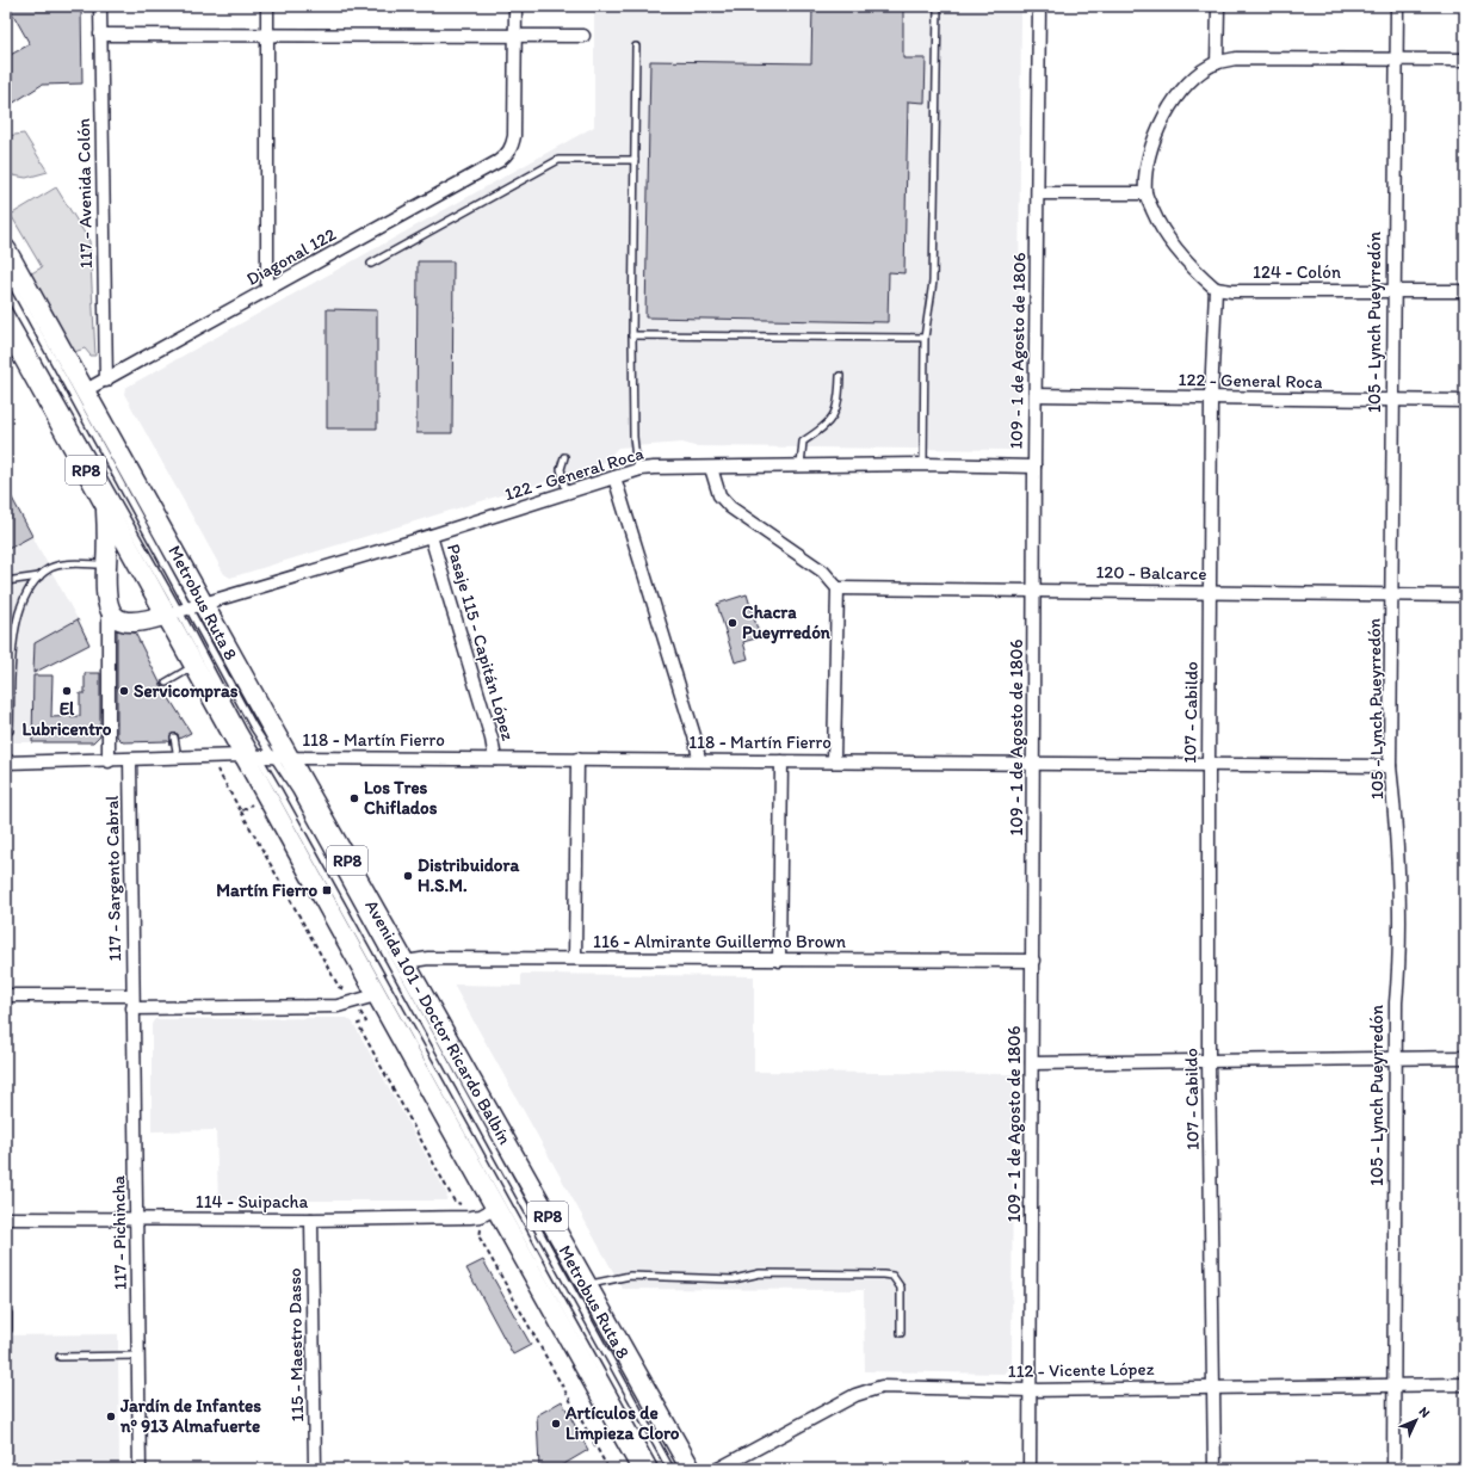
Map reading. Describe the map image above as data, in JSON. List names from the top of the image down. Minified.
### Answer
{"streets":{"main road":["RP8","Avenida 101 - Doctor Ricardo Balbín"],"street":["117 - Avenida Colón","Diagonal 122","124 - Colón","105 - Lynch Pueyrredón","109 - 1 de Agosto de 1806","122 - General Roca","120 - Balcarce","Pasaje 115 - Capitán López","107 - Cabildo","118 - Martín Fierro","117 - Sargento Cabral","116 - Almirante Guillermo Brown","114 - Suipacha","117 - Pichincha","115 - Maestro Dasso","112 - Vicente López"],"lane":["Metrobus Ruta 8"]},"crossings":[["117 - Avenida Colón","Diagonal 122"],["Diagonal 122","Avenida 101 - Doctor Ricardo Balbín"],["124 - Colón","105 - Lynch Pueyrredón"],["124 - Colón","107 - Cabildo"],["105 - Lynch Pueyrredón","122 - General Roca"],["105 - Lynch Pueyrredón","120 - Balcarce"],["105 - Lynch Pueyrredón","118 - Martín Fierro"],["105 - Lynch Pueyrredón","112 - Vicente López"],["109 - 1 de Agosto de 1806","122 - General Roca"],["109 - 1 de Agosto de 1806","120 - Balcarce"],["109 - 1 de Agosto de 1806","118 - Martín Fierro"],["109 - 1 de Agosto de 1806","116 - Almirante Guillermo Brown"],["109 - 1 de Agosto de 1806","112 - Vicente López"],["122 - General Roca","Metrobus Ruta 8"],["122 - General Roca","Pasaje 115 - Capitán López"],["122 - General Roca","107 - Cabildo"],["122 - General Roca","Avenida 101 - Doctor Ricardo Balbín"],["120 - Balcarce","107 - Cabildo"],["Metrobus Ruta 8","118 - Martín Fierro"],["Metrobus Ruta 8","Avenida 101 - Doctor Ricardo Balbín"],["Pasaje 115 - Capitán López","118 - Martín Fierro"],["107 - Cabildo","118 - Martín Fierro"],["107 - Cabildo","112 - Vicente López"],["118 - Martín Fierro","117 - Sargento Cabral"],["118 - Martín Fierro","Avenida 101 - Doctor Ricardo Balbín"],["117 - Sargento Cabral","117 - Pichincha"],["116 - Almirante Guillermo Brown","Avenida 101 - Doctor Ricardo Balbín"],["Avenida 101 - Doctor Ricardo Balbín","114 - Suipacha"],["114 - Suipacha","117 - Pichincha"],["114 - Suipacha","115 - Maestro Dasso"]],"places":{"other":["Chacra Pueyrredón","El Lubricentro","Servicompras","Los Tres Chiflados","Distribuidora H.S.M.","Jardín de Infantes nº 913 Almafuerte","Artículos de Limpieza Cloro"],"transit":["Martín Fierro"]},"north":"top right"}
